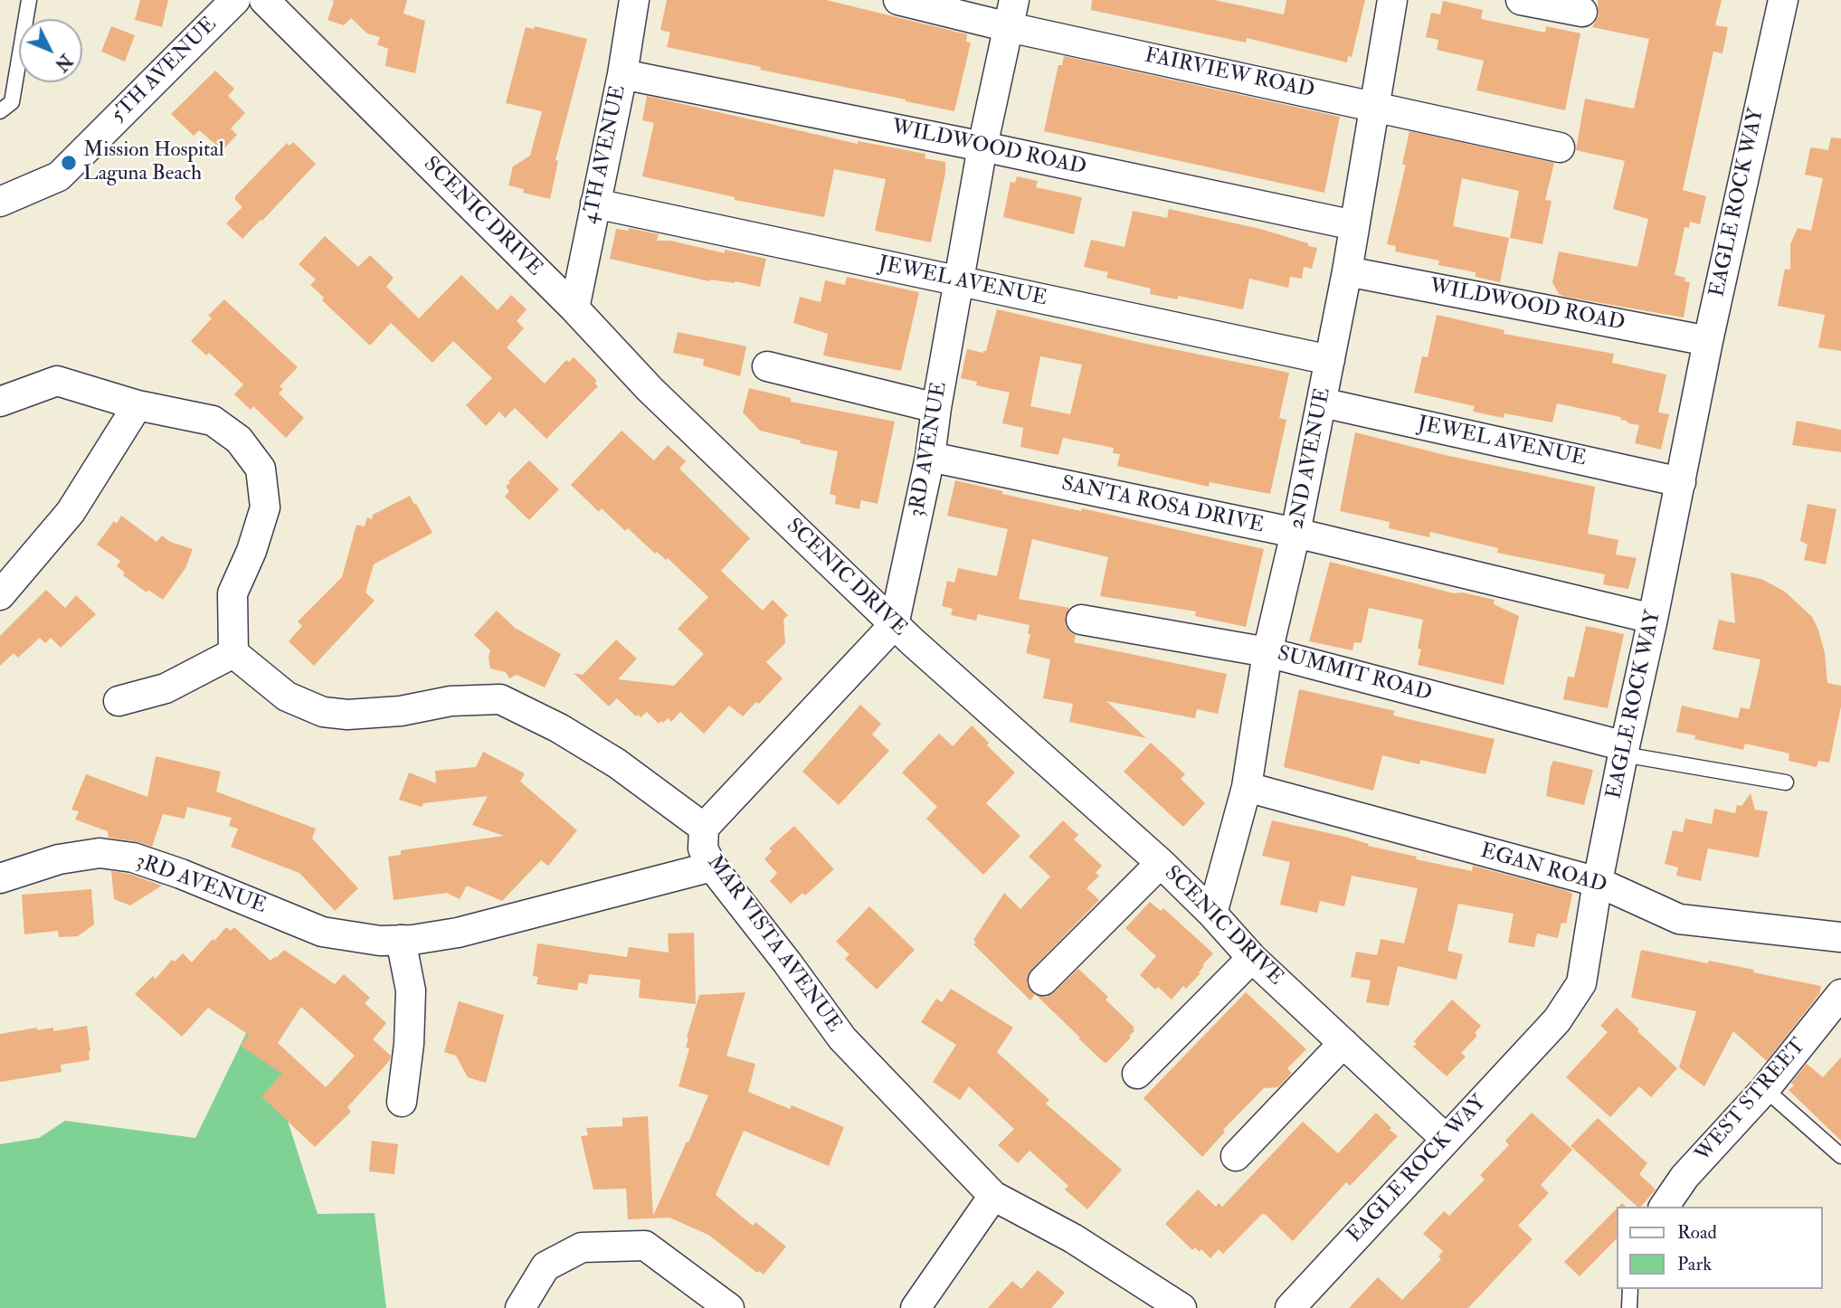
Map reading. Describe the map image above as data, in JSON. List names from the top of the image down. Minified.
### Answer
{"streets":{"street":["5TH AVENUE","FAIRVIEW ROAD","WILDWOOD ROAD","4TH AVENUE","EAGLE ROCK WAY","SCENIC DRIVE","JEWEL AVENUE","3RD AVENUE","2ND AVENUE","SANTA ROSA DRIVE","SUMMIT ROAD","EGAN ROAD","MAR VISTA AVENUE","WEST STREET"]},"crossings":[["FAIRVIEW ROAD","3RD AVENUE"],["FAIRVIEW ROAD","2ND AVENUE"],["WILDWOOD ROAD","4TH AVENUE"],["WILDWOOD ROAD","EAGLE ROCK WAY"],["WILDWOOD ROAD","3RD AVENUE"],["WILDWOOD ROAD","2ND AVENUE"],["4TH AVENUE","SCENIC DRIVE"],["4TH AVENUE","JEWEL AVENUE"],["EAGLE ROCK WAY","SCENIC DRIVE"],["EAGLE ROCK WAY","JEWEL AVENUE"],["EAGLE ROCK WAY","SANTA ROSA DRIVE"],["EAGLE ROCK WAY","SUMMIT ROAD"],["EAGLE ROCK WAY","EGAN ROAD"],["SCENIC DRIVE","3RD AVENUE"],["SCENIC DRIVE","2ND AVENUE"],["JEWEL AVENUE","3RD AVENUE"],["JEWEL AVENUE","2ND AVENUE"],["3RD AVENUE","SANTA ROSA DRIVE"],["3RD AVENUE","MAR VISTA AVENUE"],["2ND AVENUE","SANTA ROSA DRIVE"],["2ND AVENUE","SUMMIT ROAD"],["2ND AVENUE","EGAN ROAD"]],"places":["Mission Hospital Laguna Beach"],"legend":["Road","Park"],"north":"bottom right"}
